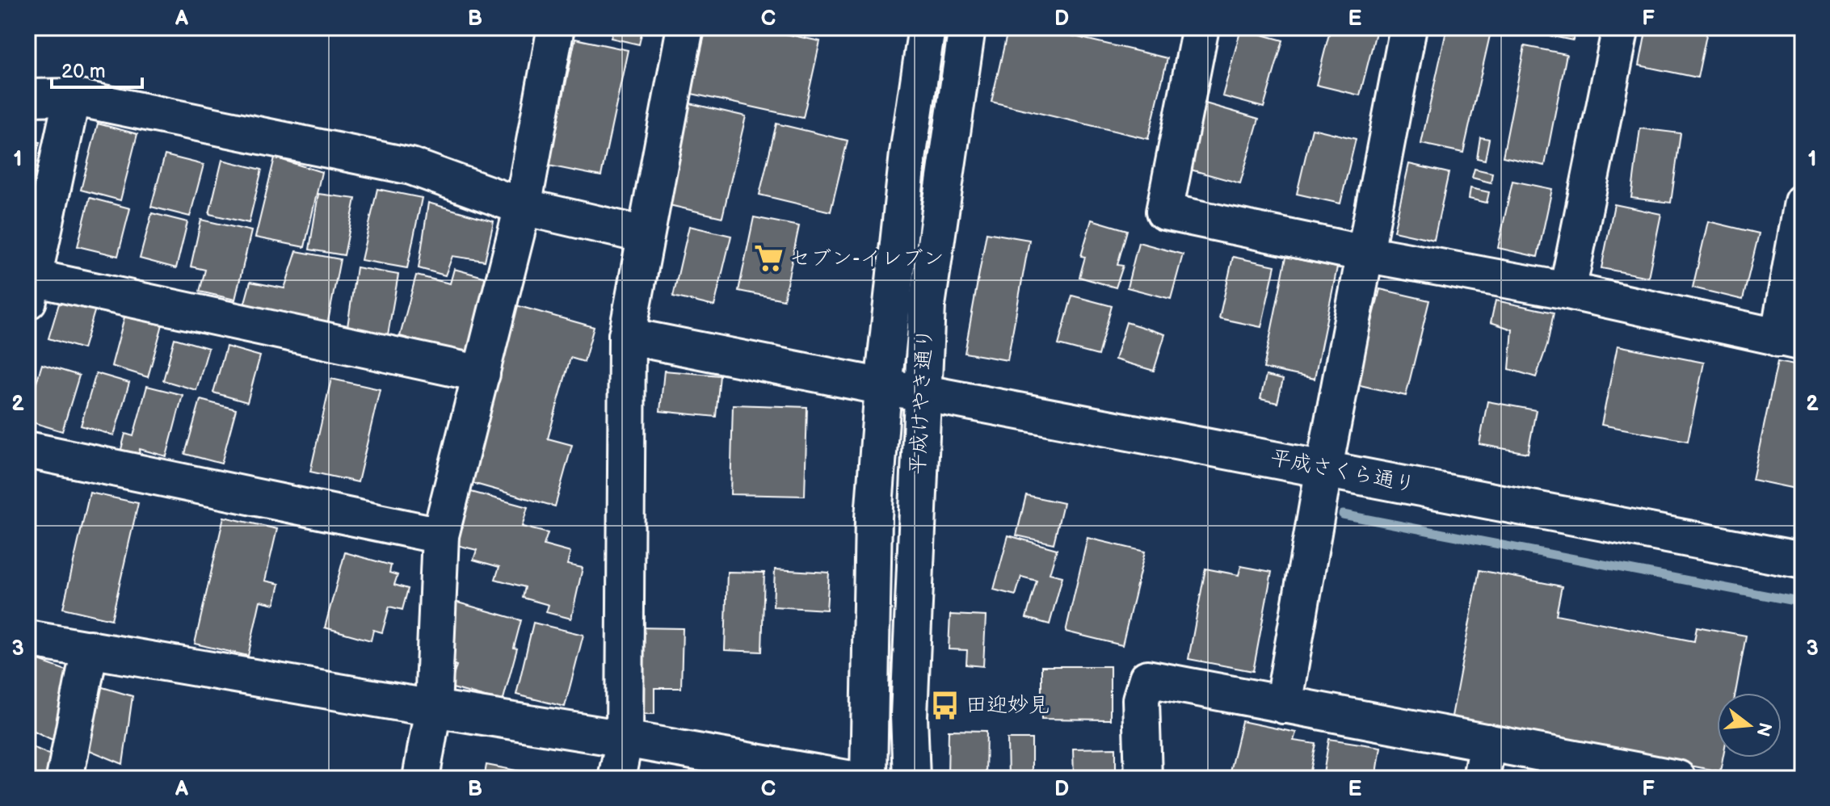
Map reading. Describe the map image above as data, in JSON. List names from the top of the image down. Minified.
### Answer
{"streets":{"street":["平成けやき通り","平成さくら通り"]},"crossings":[["平成けやき通り","平成さくら通り"]],"places":{"supermarket":["セブン-イレブン"],"bus stop":["田迎妙見"]},"scale_bar":"20 m","north":"right","grid":{"columns":["A","B","C","D","E","F"],"rows":["1","2","3"]}}
